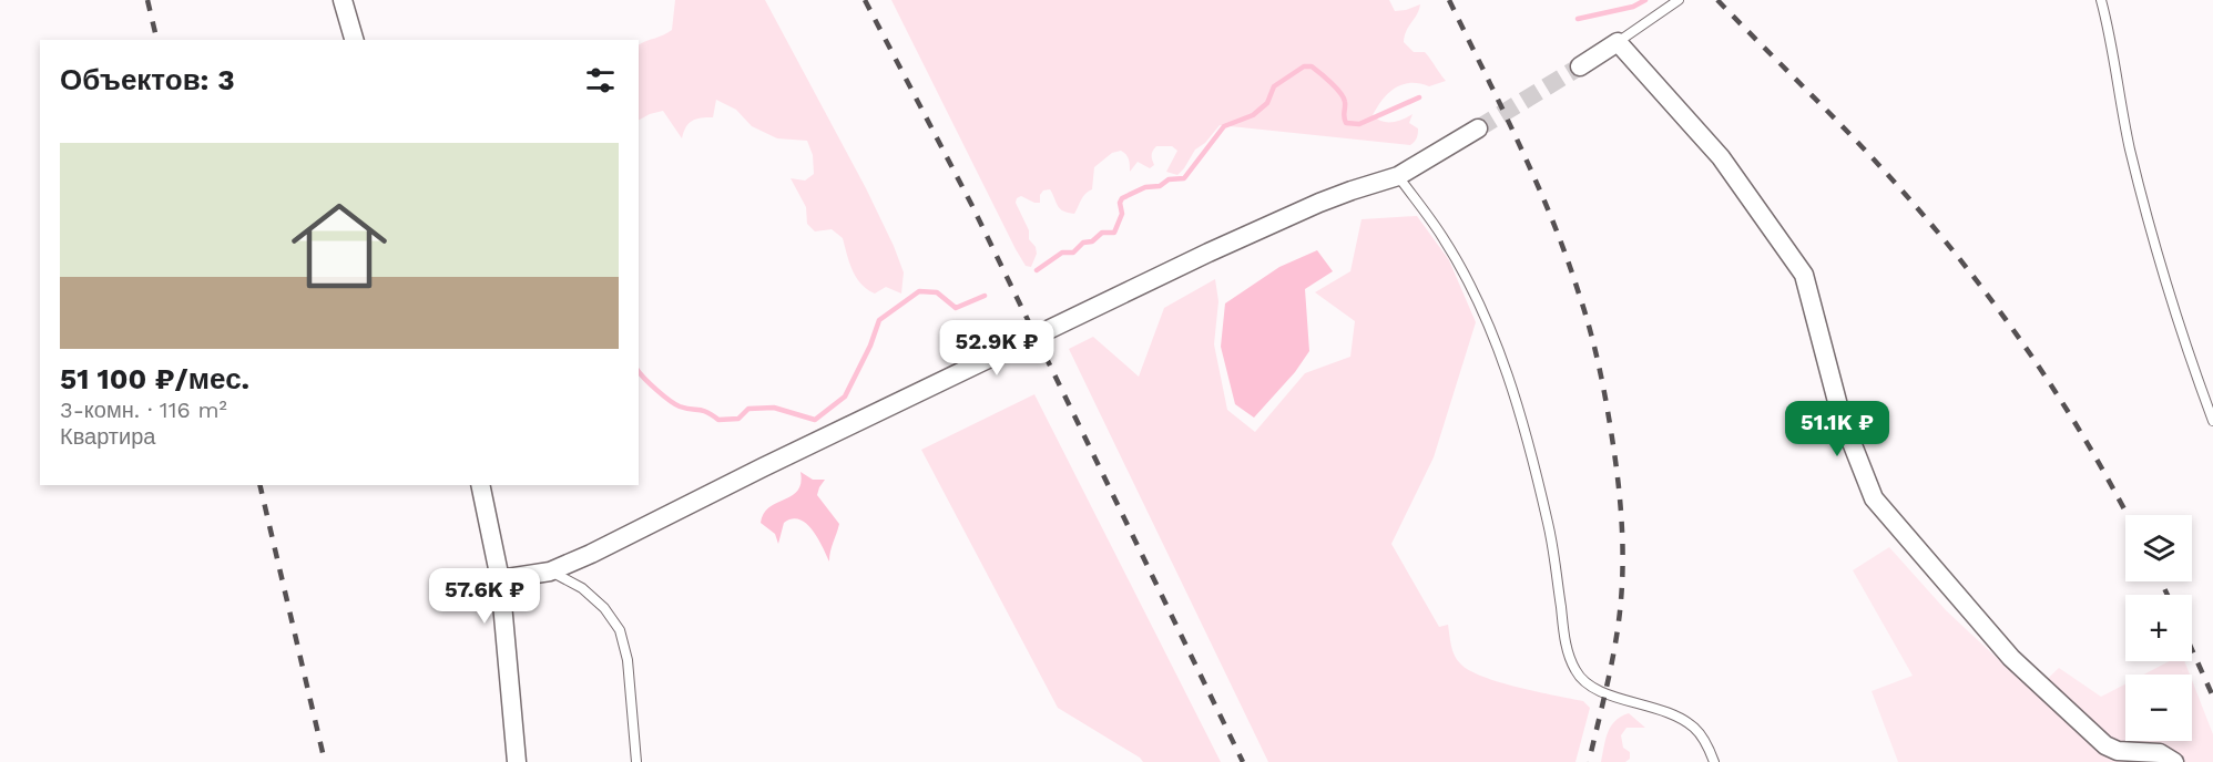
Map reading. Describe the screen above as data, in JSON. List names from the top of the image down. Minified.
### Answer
{"page":{"heading":"Объектов: 3","list":[{"name":"51 100 ₽/мес.","note":"3-комн. · 116 m² · Квартира"}],"price":["52.9K ₽","51.1K ₽","57.6K ₽"],"map_buttons":["+","−"]}}
